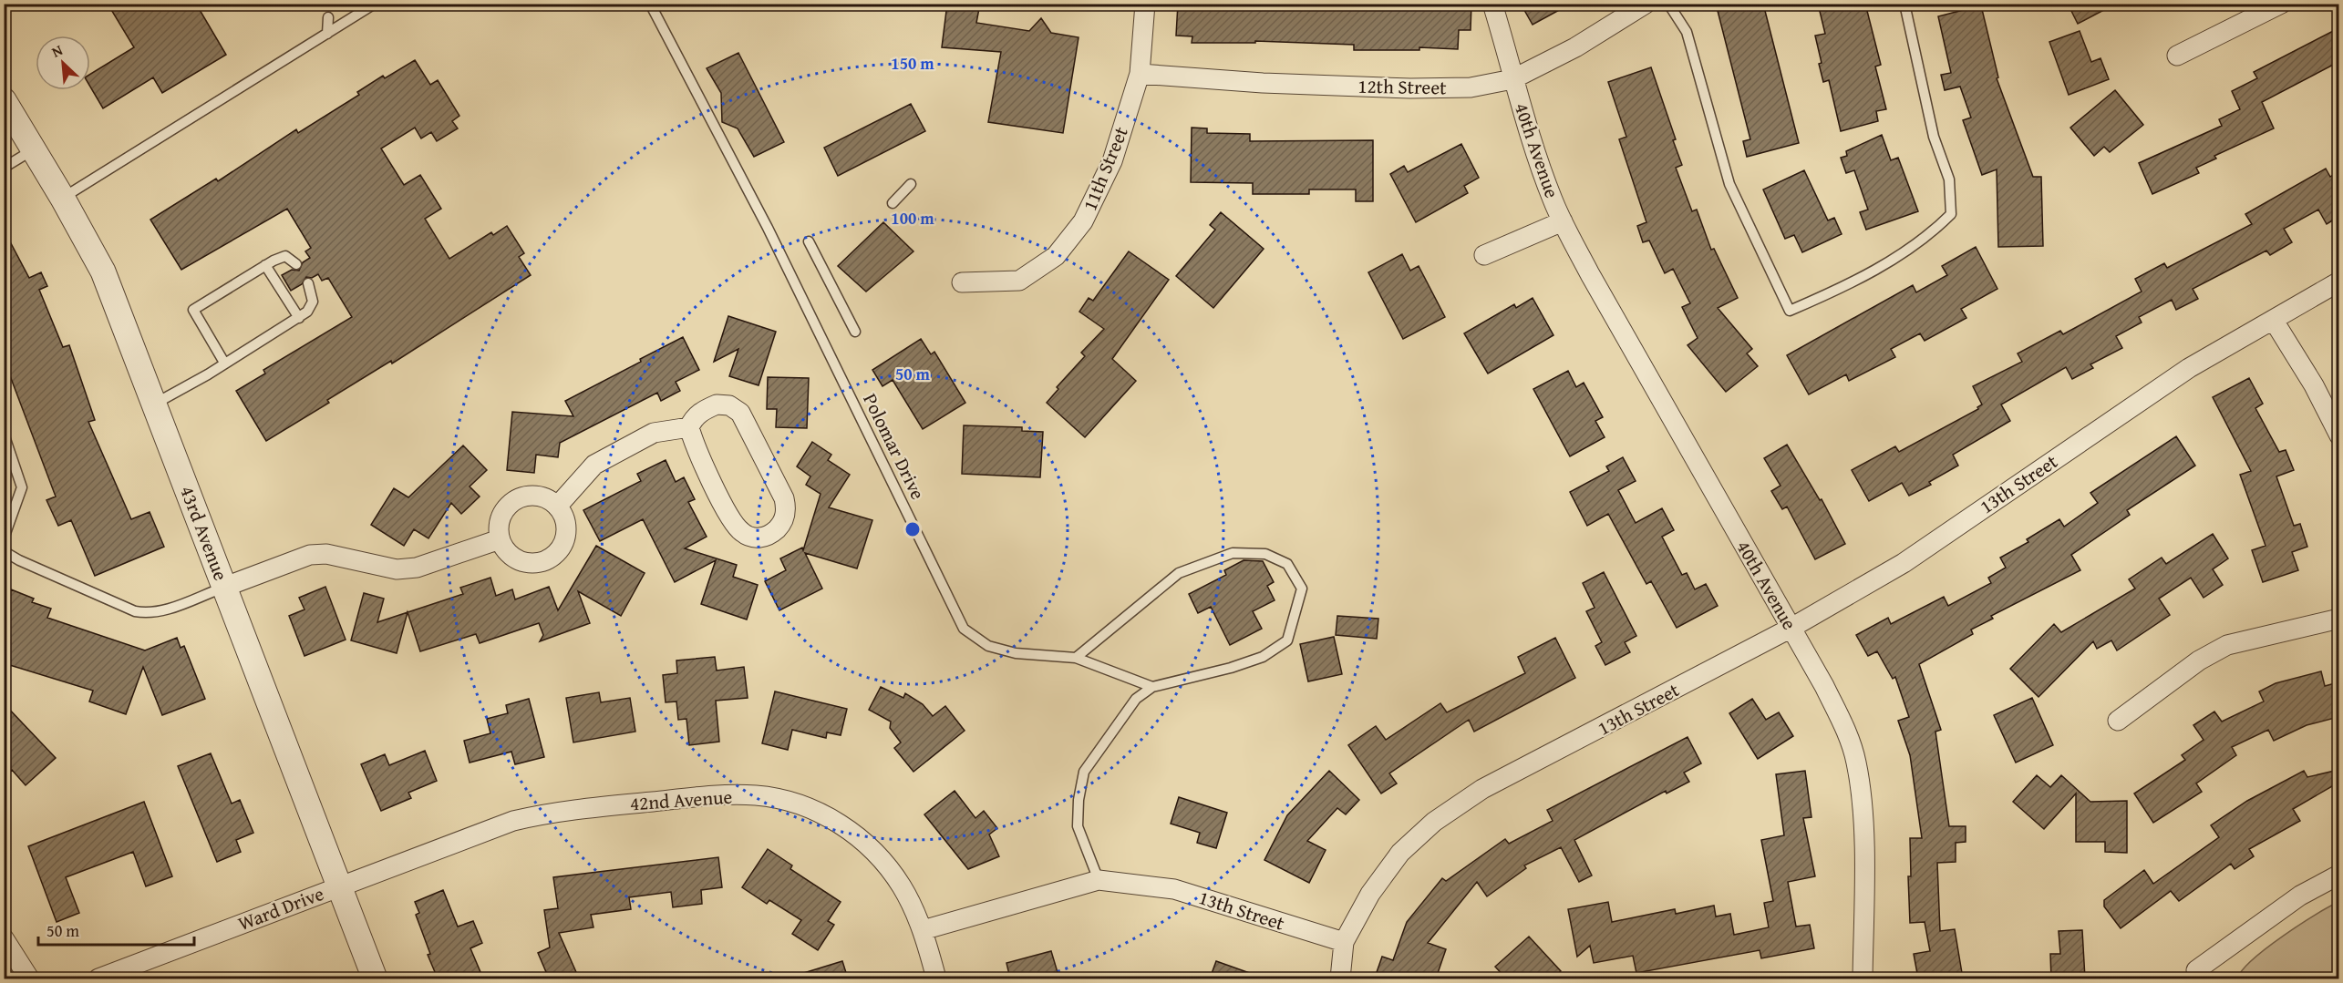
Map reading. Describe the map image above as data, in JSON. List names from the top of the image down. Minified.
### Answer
{"streets":{"street":["12th Street","40th Avenue","11th Street","13th Street","43rd Avenue","42nd Avenue","Ward Drive"],"lane":["Polomar Drive"]},"crossings":[["12th Street","40th Avenue"],["12th Street","11th Street"],["40th Avenue","13th Street"],["13th Street","42nd Avenue"],["43rd Avenue","42nd Avenue"],["43rd Avenue","Ward Drive"],["42nd Avenue","Ward Drive"]],"scale_bar":"50 m","north":"top left","rings":["150 m","100 m","50 m"]}
